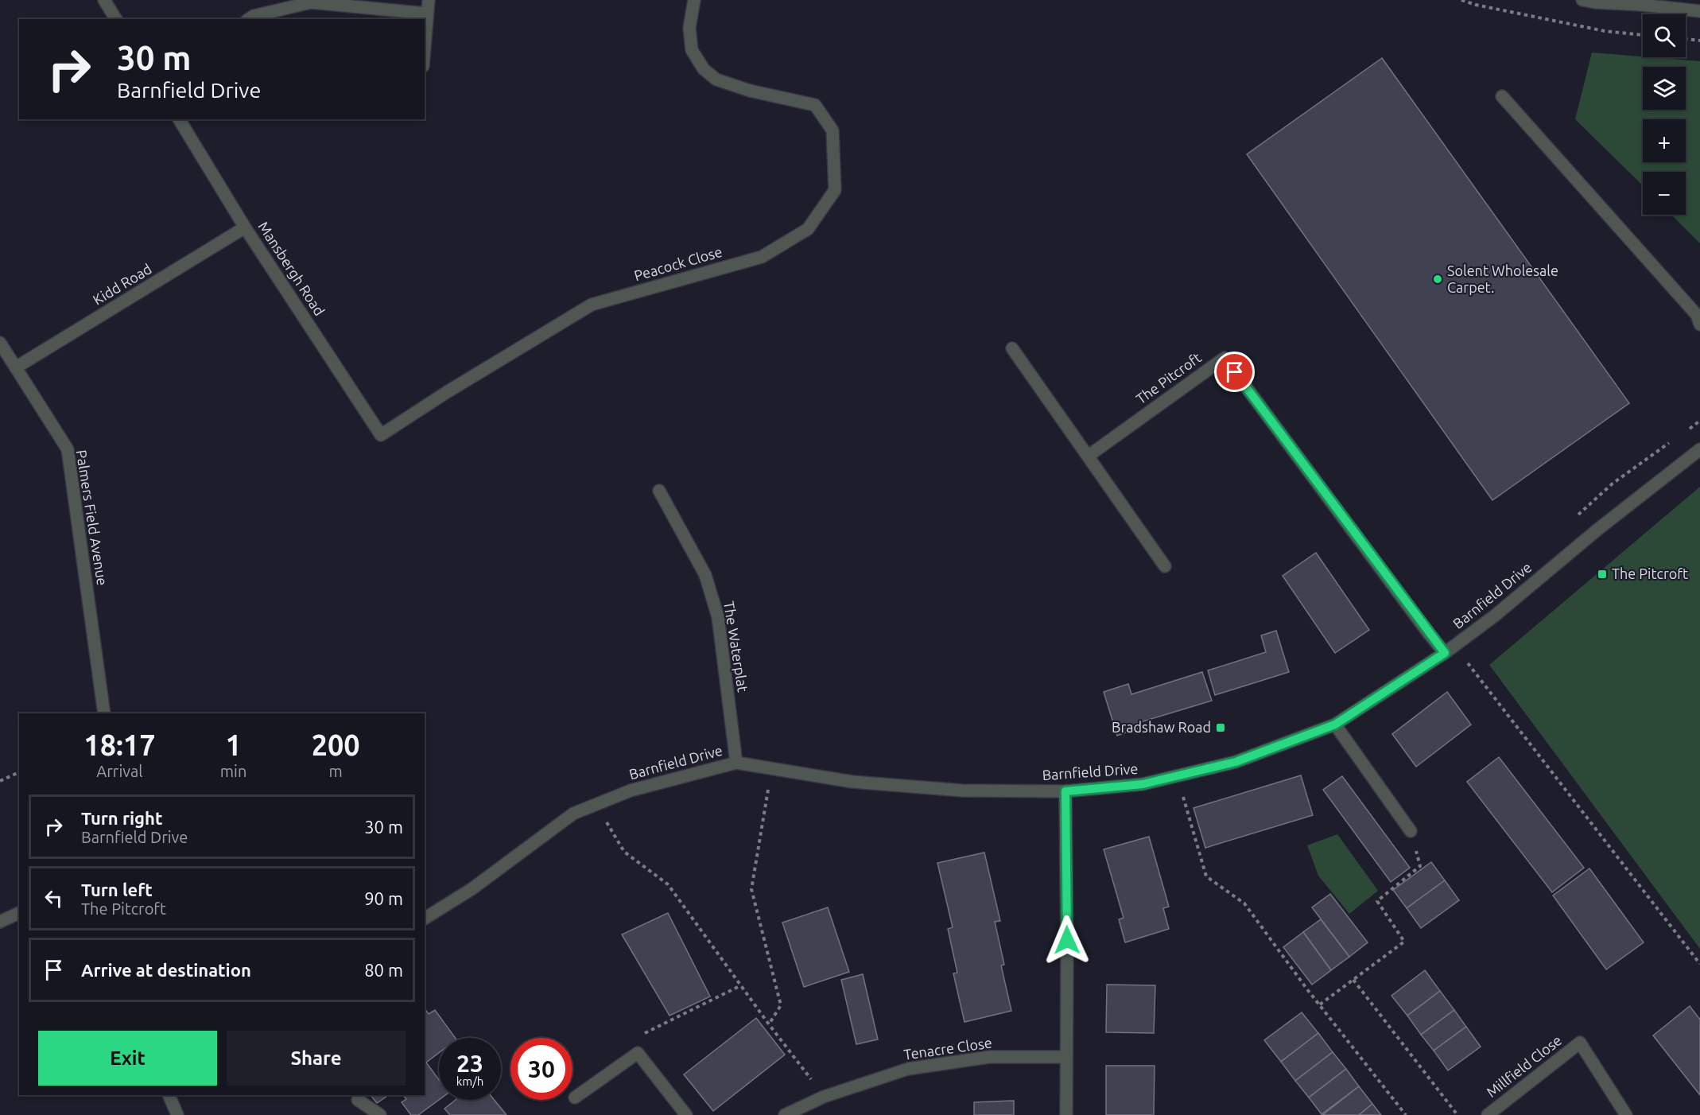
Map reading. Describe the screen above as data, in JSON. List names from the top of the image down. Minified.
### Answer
{"streets":{"street":["Peacock Close","Mansbergh Road","Kidd Road","The Pitcroft","Palmers Field Avenue","Barnfield Drive","The Waterplat","Tenacre Close","Millfield Close"]},"crossings":[["Peacock Close","Mansbergh Road"],["Mansbergh Road","Kidd Road"],["Kidd Road","Palmers Field Avenue"],["The Pitcroft","Barnfield Drive"],["Barnfield Drive","The Waterplat"]],"places":{"other":["Solent Wholesale Carpet."],"transit":["The Pitcroft","Bradshaw Road"]},"page":{"map_buttons":["+","−"],"turn":["30 m","Barnfield Drive"],"eta":["18:17","Arrival","1","min","200","m"],"list":[{"name":"Turn right","note":"Barnfield Drive","value":"30 m"},{"name":"Turn left","note":"The Pitcroft","value":"90 m"},{"name":"Arrive at destination","value":"80 m"}],"buttons":["Exit","Share"],"speed":"23 km/h","limit":"30"}}
